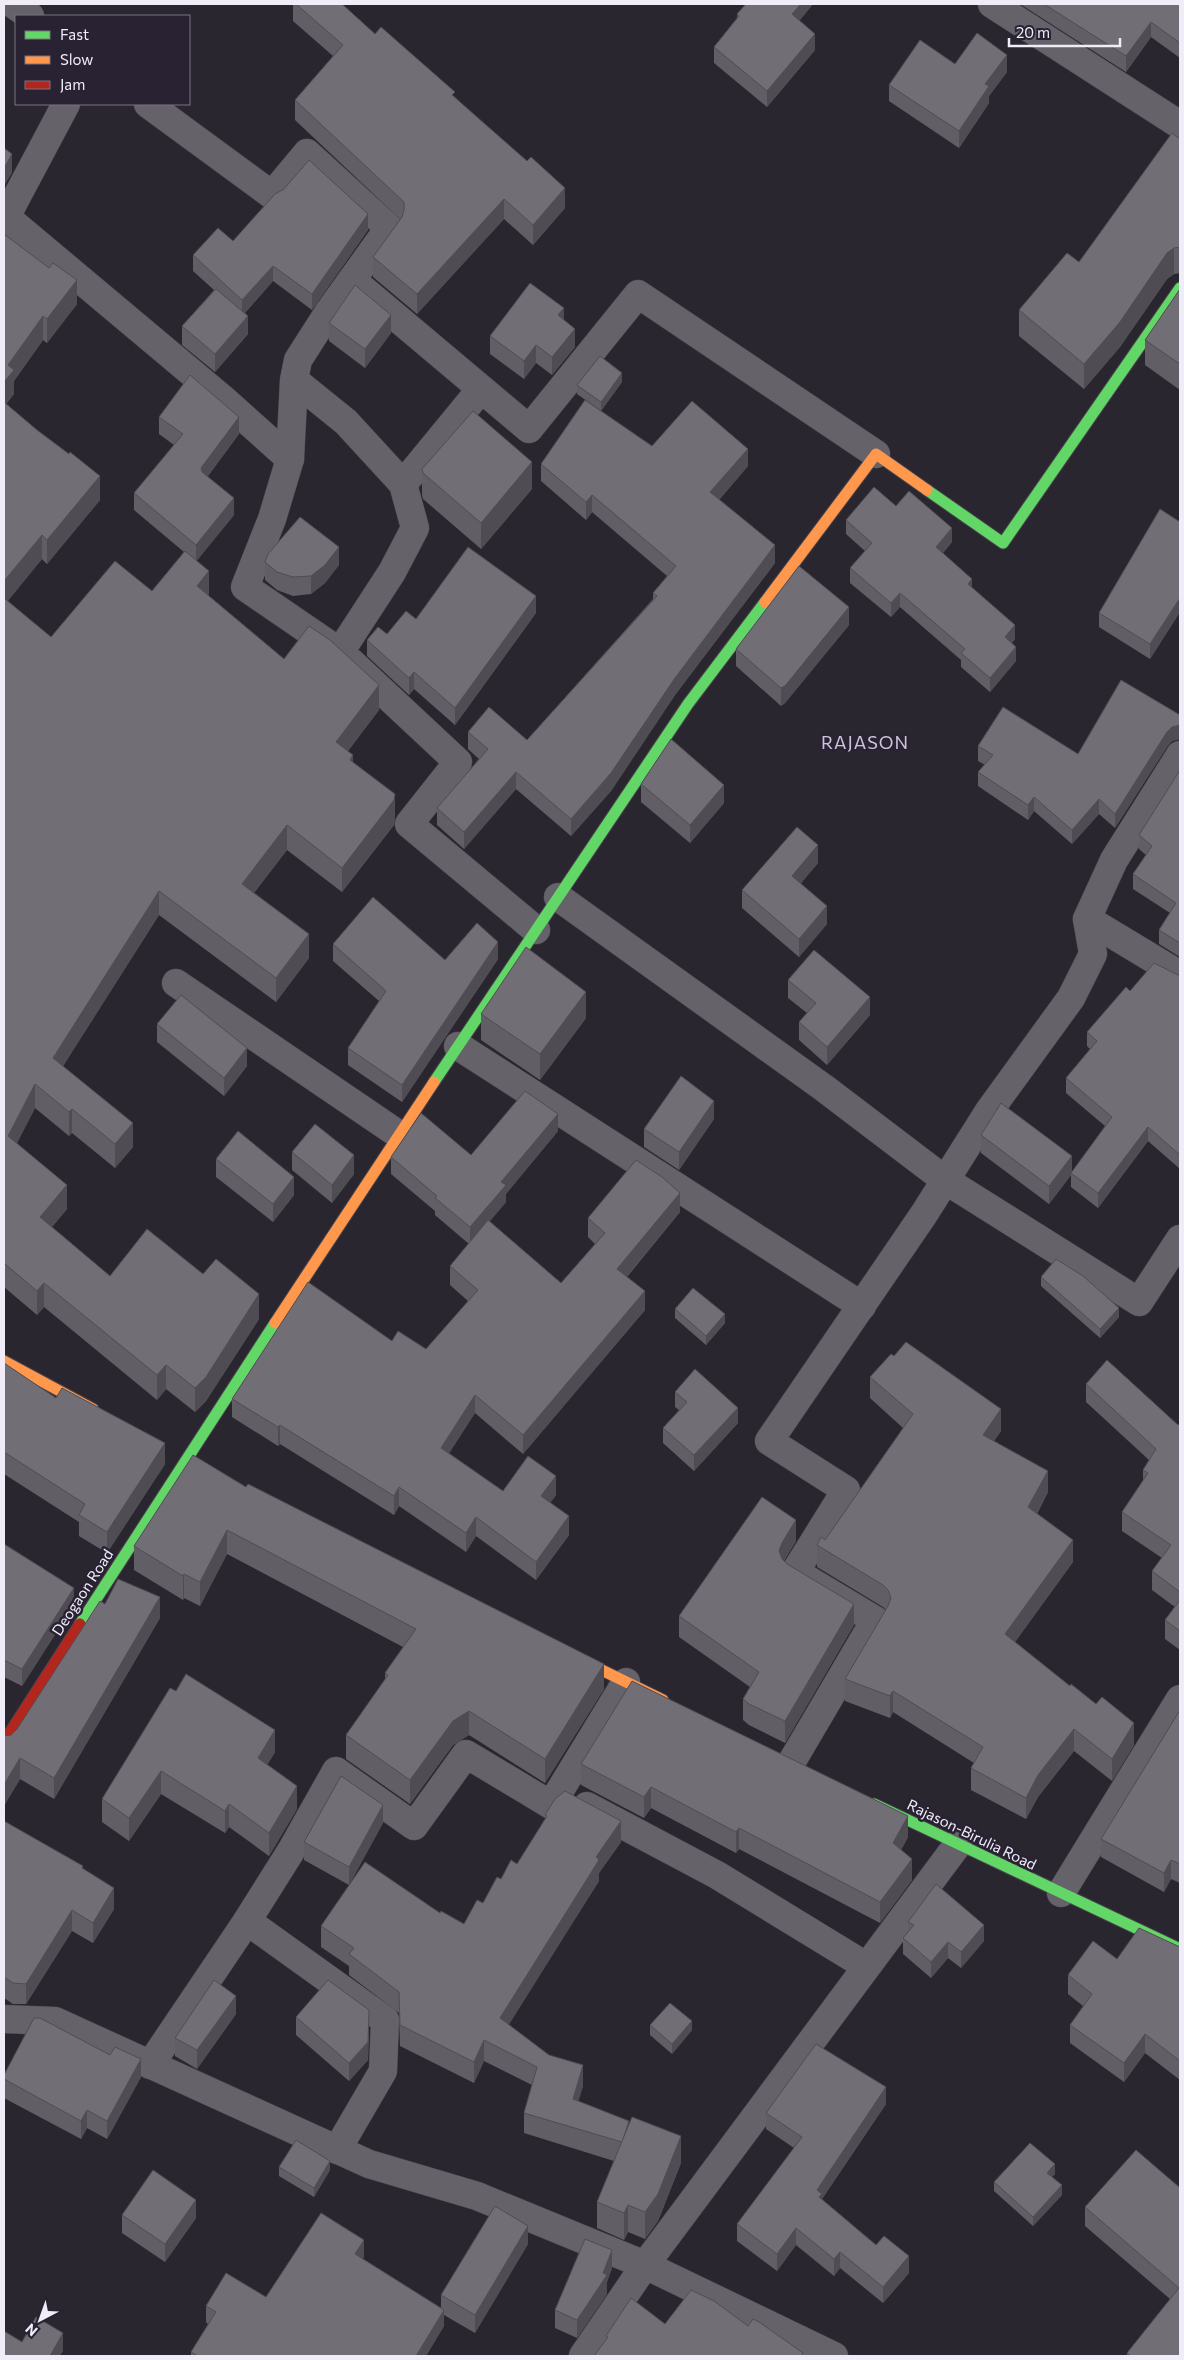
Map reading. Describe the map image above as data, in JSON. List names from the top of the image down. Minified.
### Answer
{"streets":{"street":["Deogaon Road","Rajason-Birulia Road"]},"districts":["RAJASON"],"legend":["Fast","Slow","Jam"],"scale_bar":"20 m","north":"bottom left"}
